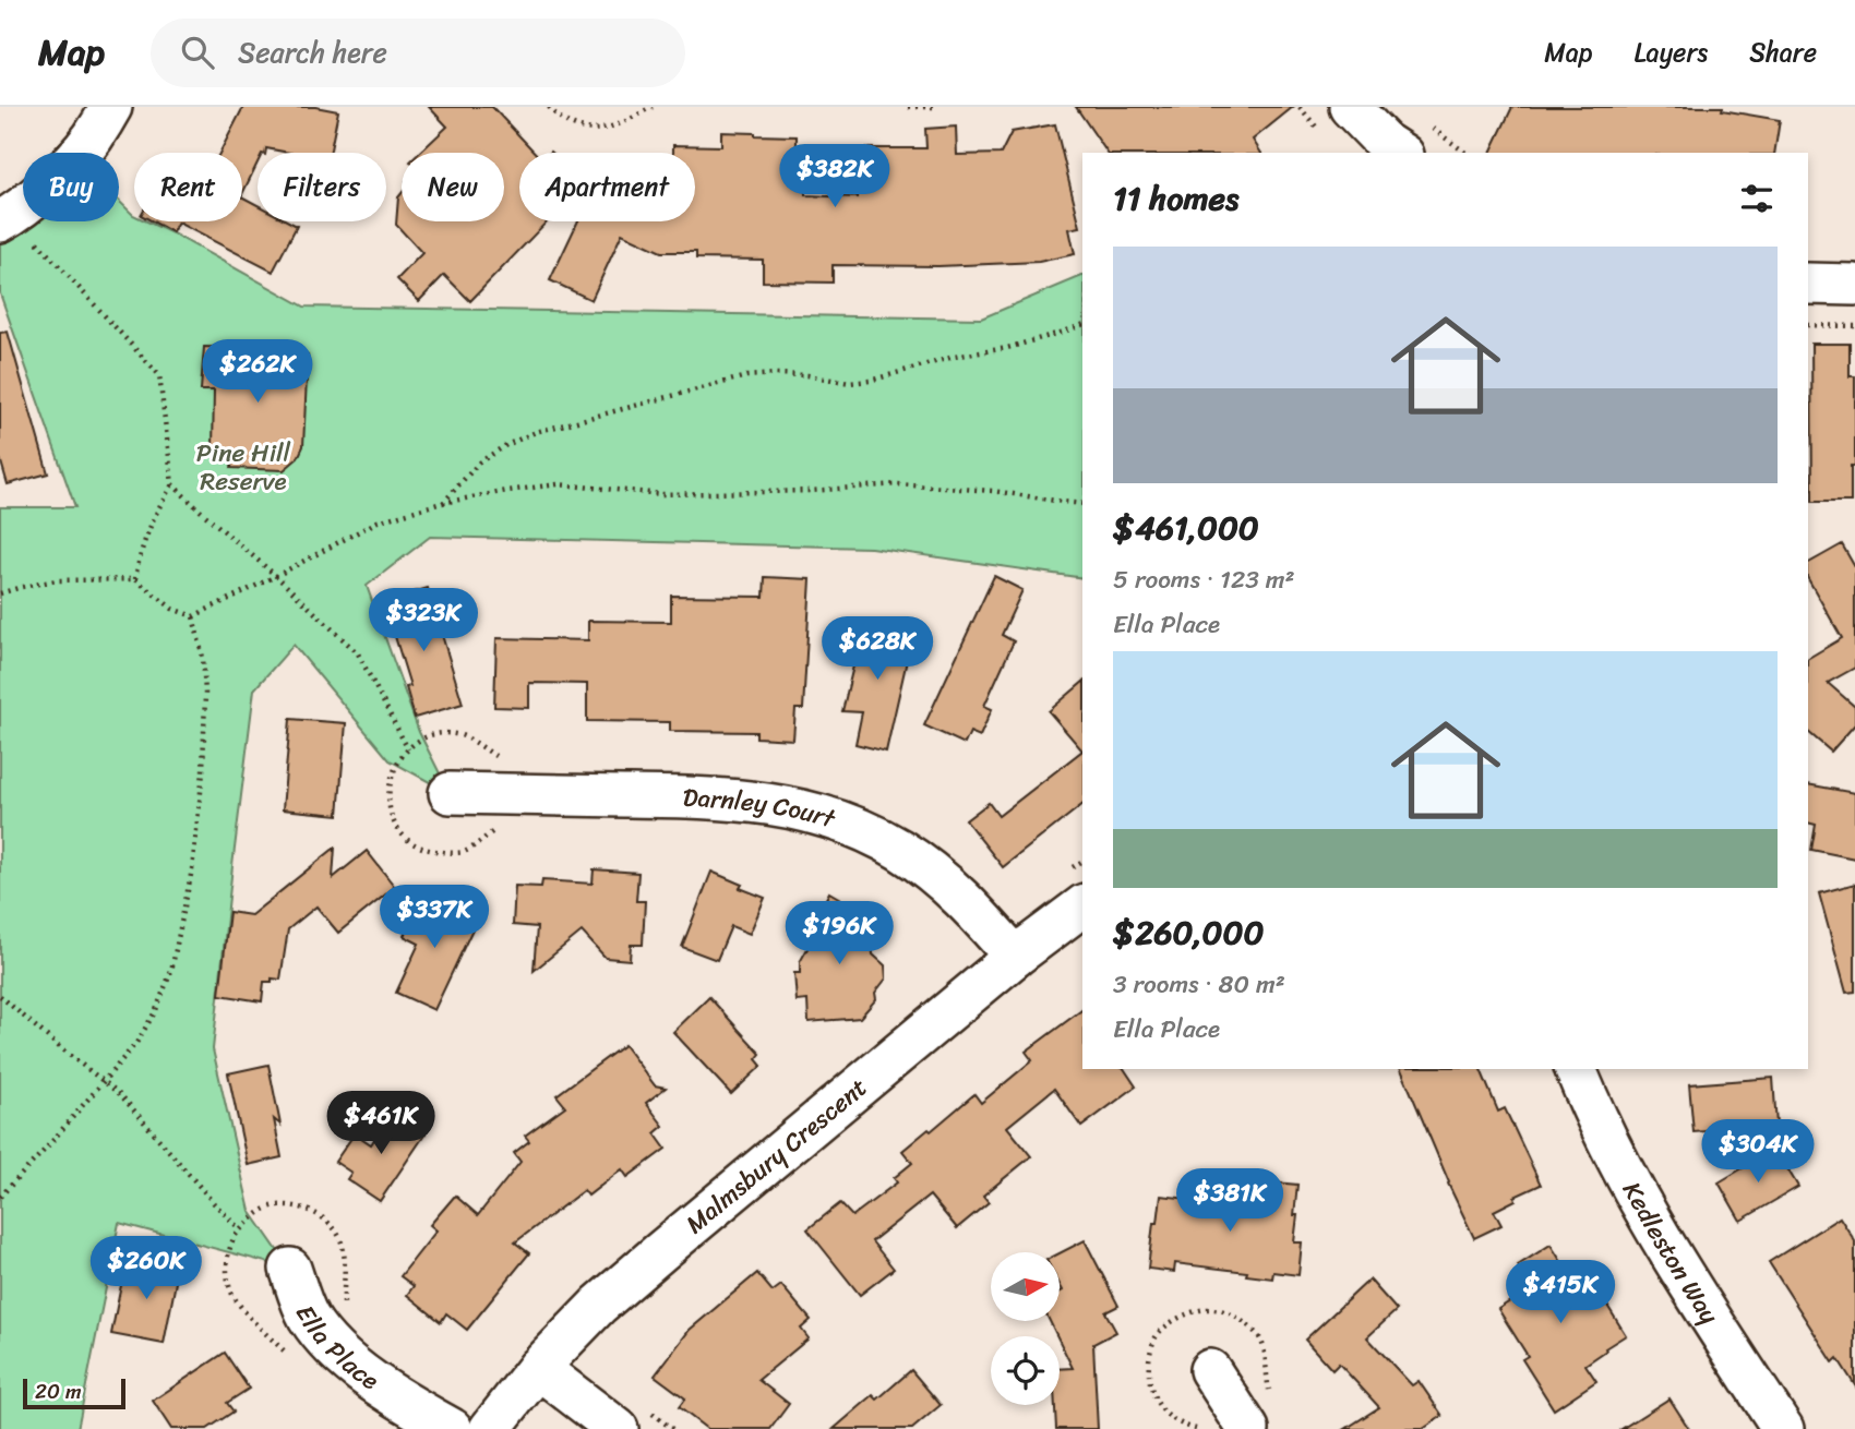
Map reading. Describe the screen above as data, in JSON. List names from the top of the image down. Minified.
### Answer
{"streets":{"street":["Darnley Court","Malmsbury Crescent","Kedleston Way","Ella Place"]},"crossings":[["Darnley Court","Malmsbury Crescent"]],"parks":["Pine Hill Reserve"],"scale_bar":"20 m","north":"right","page":{"header":"Map","search":"Search here","nav":["Map","Layers","Share"],"price":["$382K","$262K","$323K","$628K","$337K","$196K","$461K","$304K","$381K","$260K","$415K"],"chip":["Buy","Rent","Filters","New","Apartment"],"heading":"11 homes","list":[{"name":"$461,000","note":"5 rooms · 123 m² · Ella Place"},{"name":"$260,000","note":"3 rooms · 80 m² · Ella Place"}],"scale":"20 m"}}
